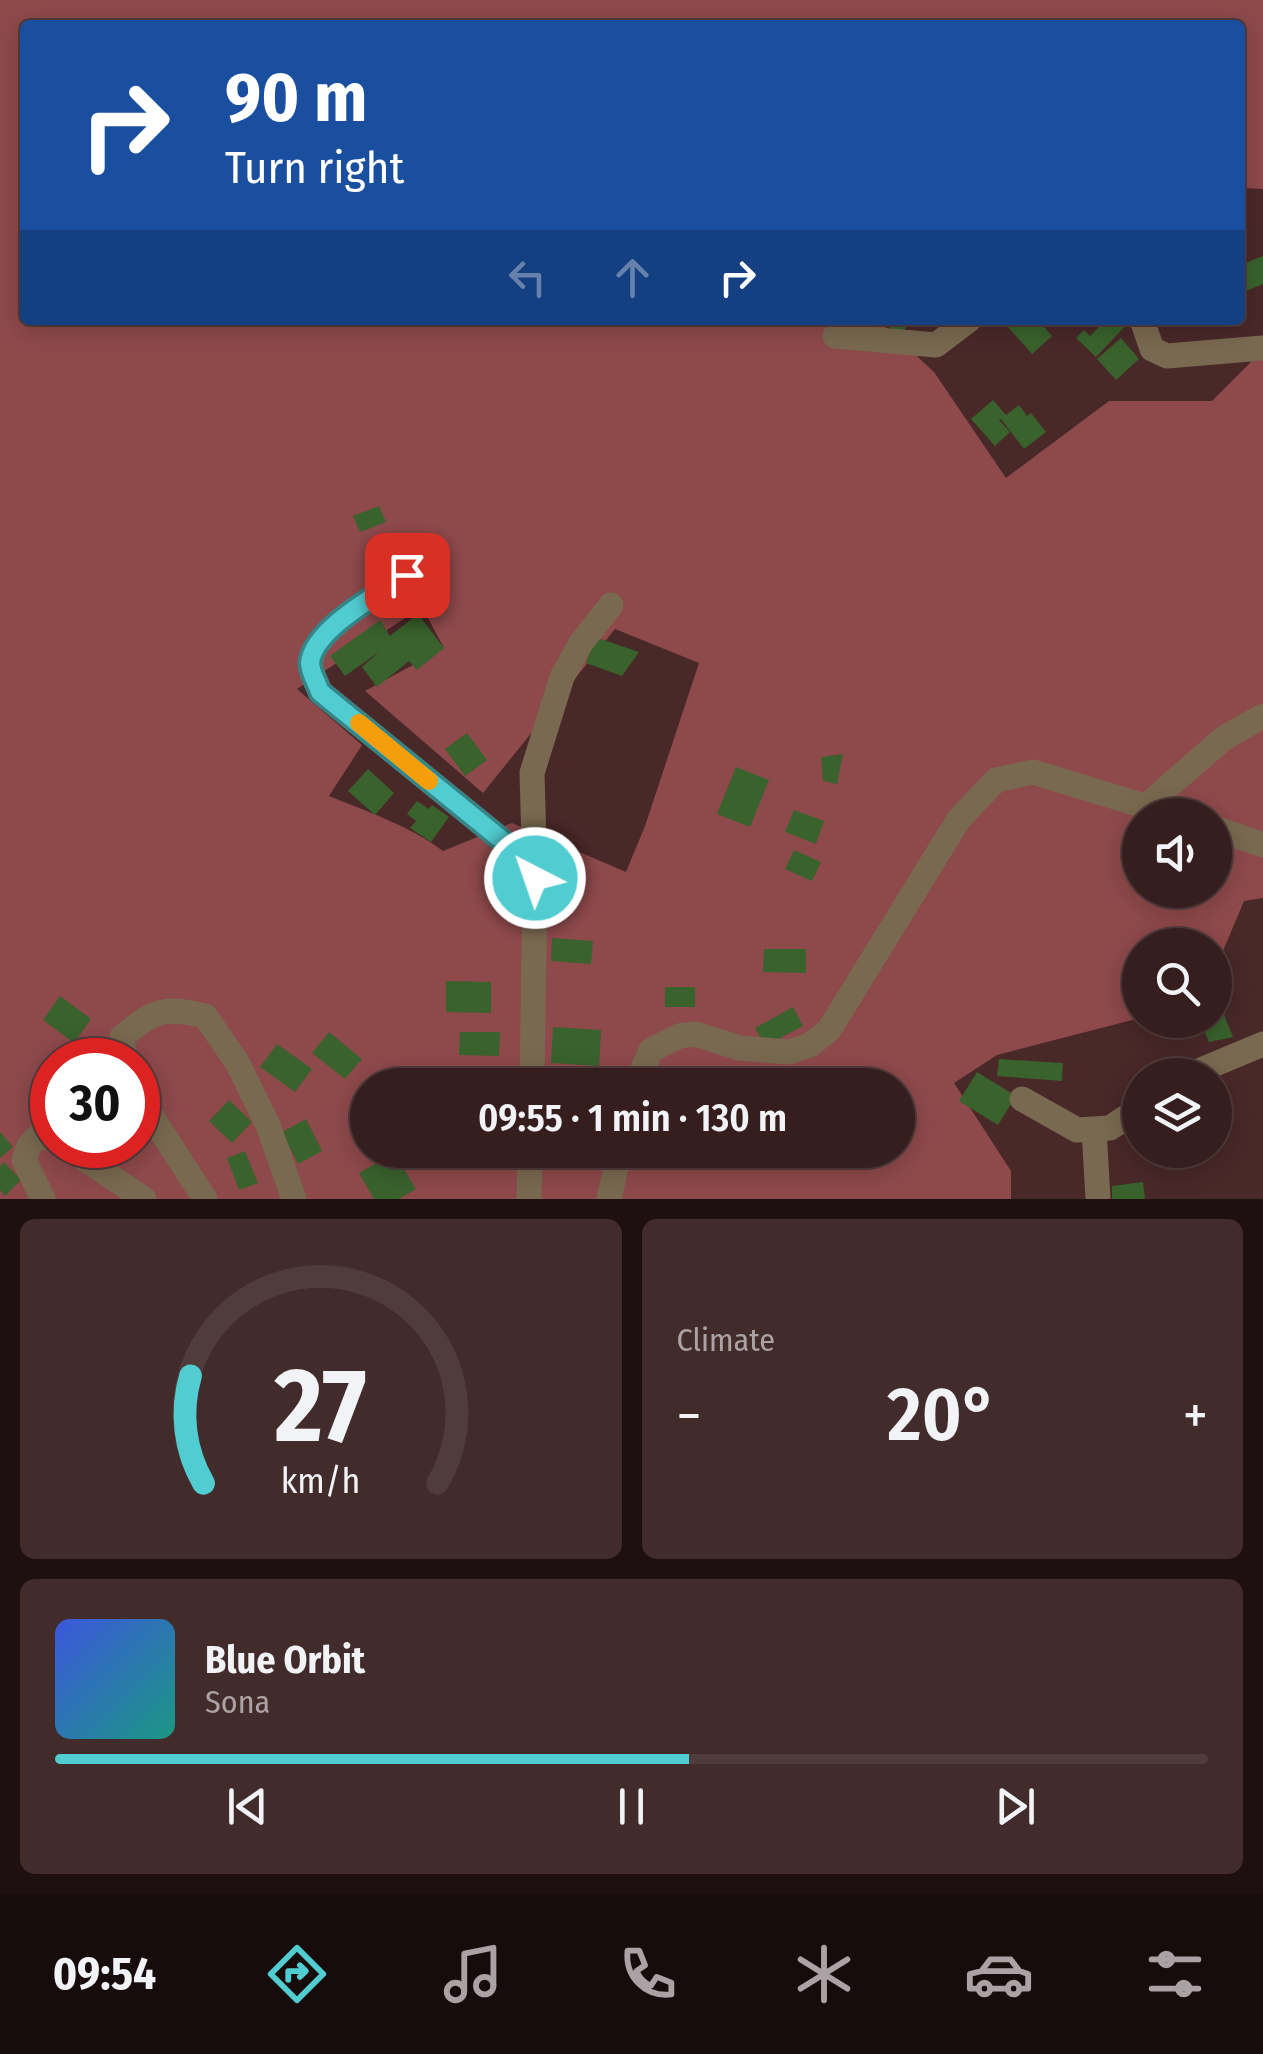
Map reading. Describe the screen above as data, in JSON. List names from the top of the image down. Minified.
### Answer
{"page":{"turn":["90 m","Turn right"],"limit":"30","trip":"09:55 · 1 min · 130 m","tile":"Climate","heat":["−","20°","+"],"song":["Blue Orbit","Sona"],"tabs":"09:54","gauge":["27","km/h"]}}
